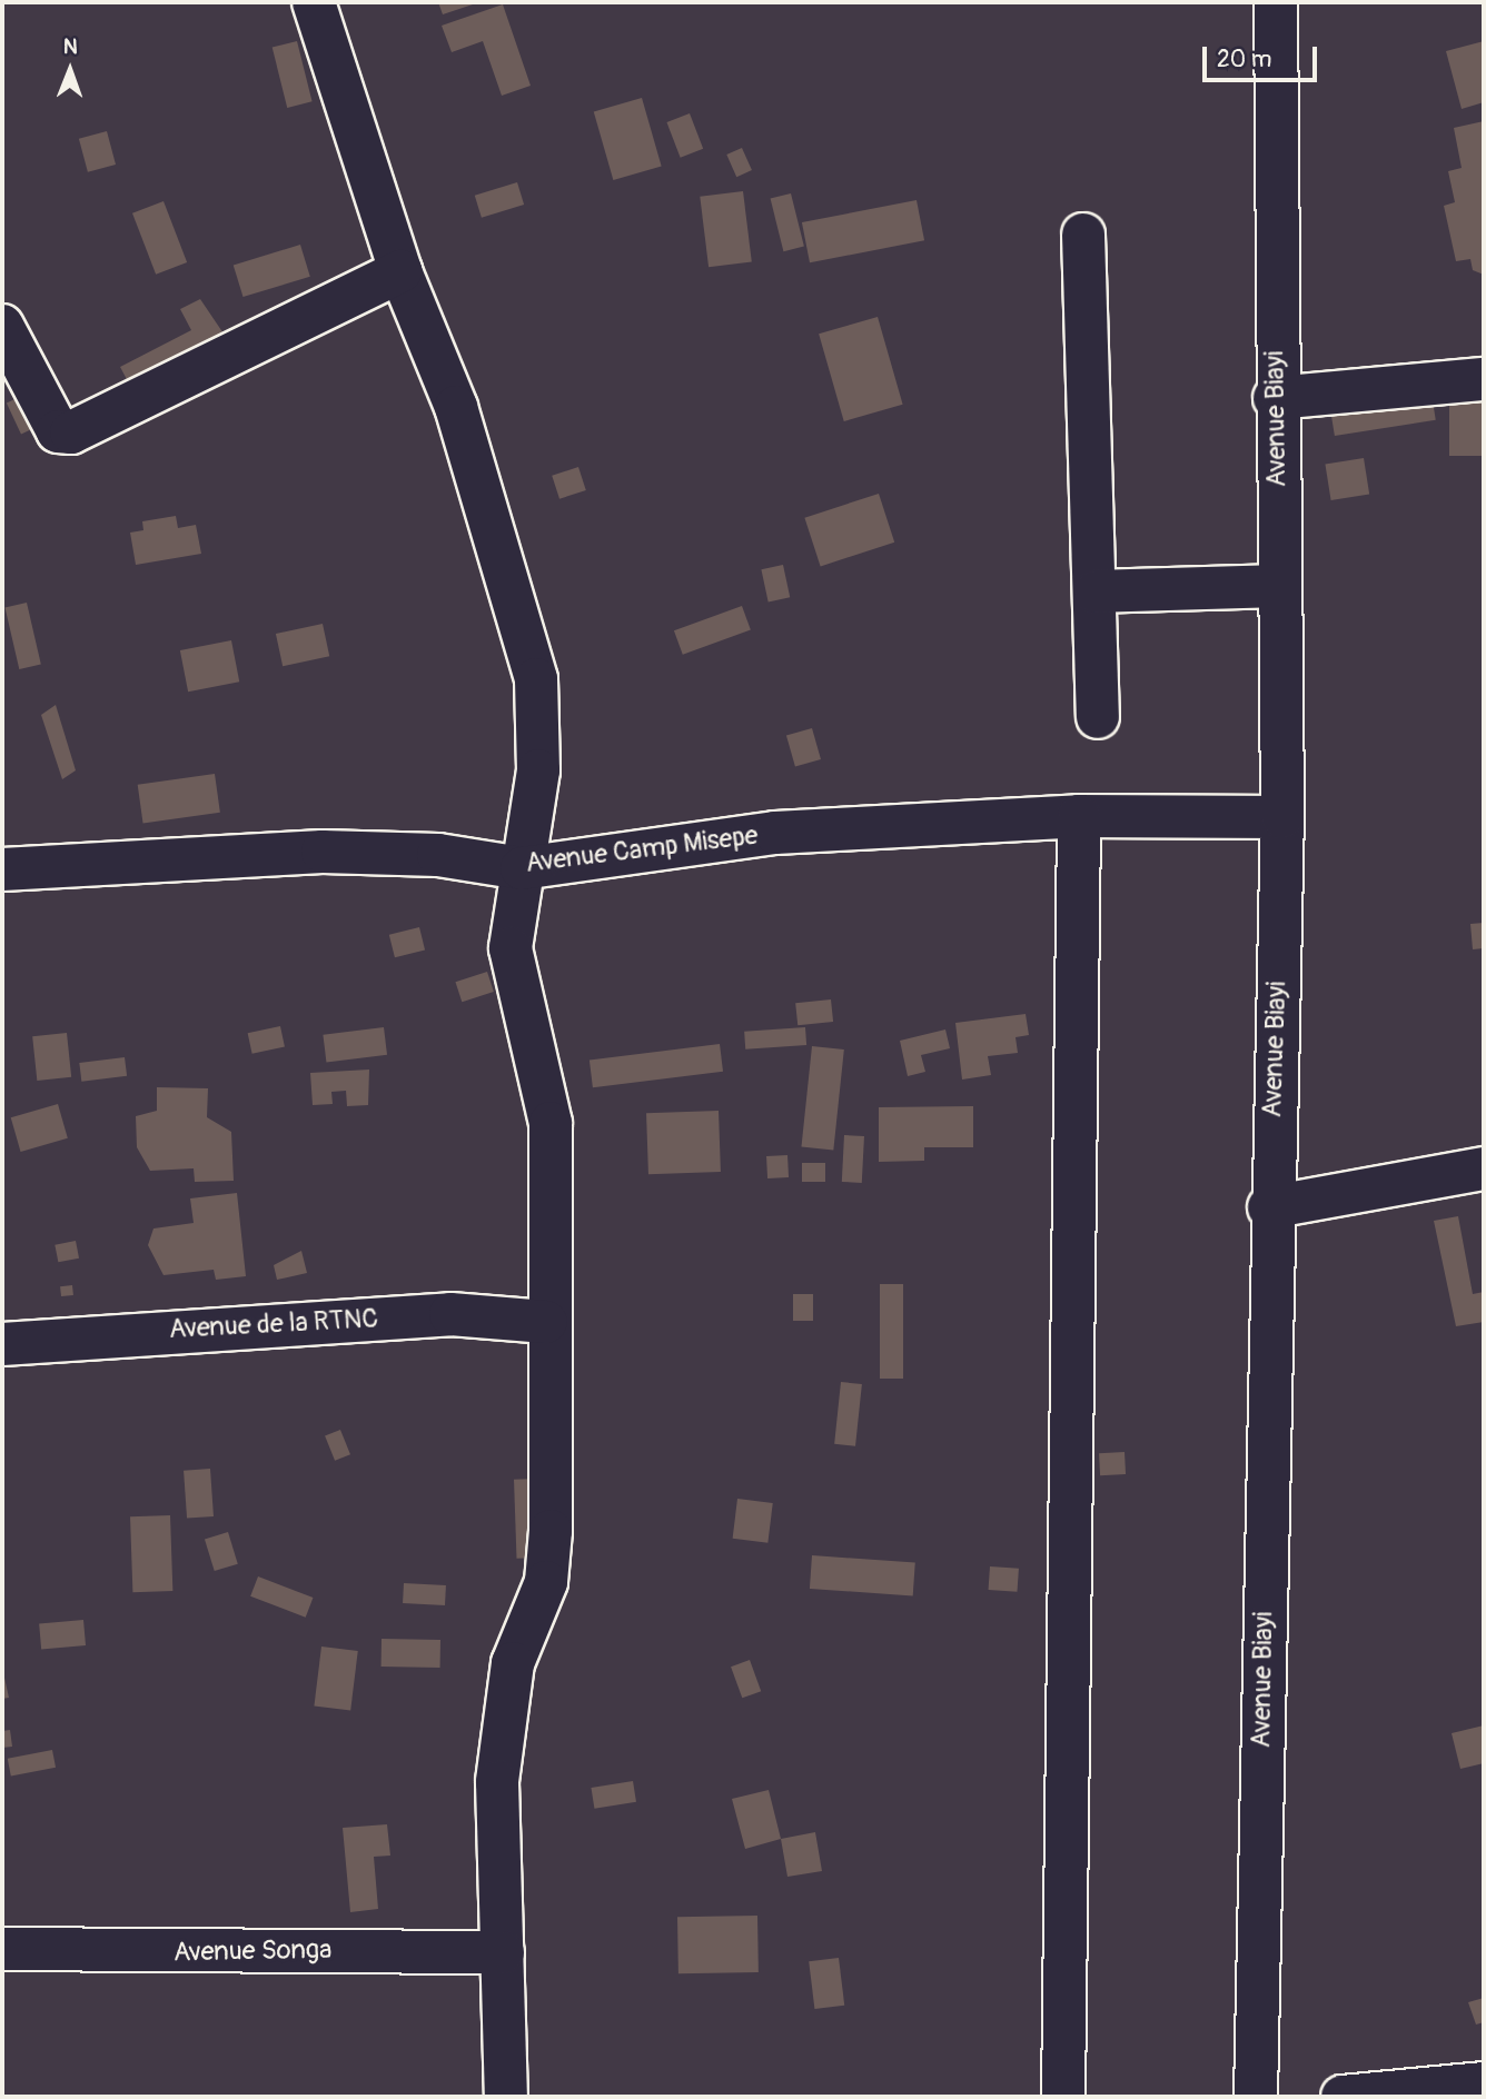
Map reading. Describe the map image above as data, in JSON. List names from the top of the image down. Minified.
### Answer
{"streets":{"street":["Avenue Biayi","Avenue Camp Misepe","Avenue de la RTNC","Avenue Songa"]},"crossings":[["Avenue Biayi","Avenue Camp Misepe"]],"scale_bar":"20 m","north":"top"}
